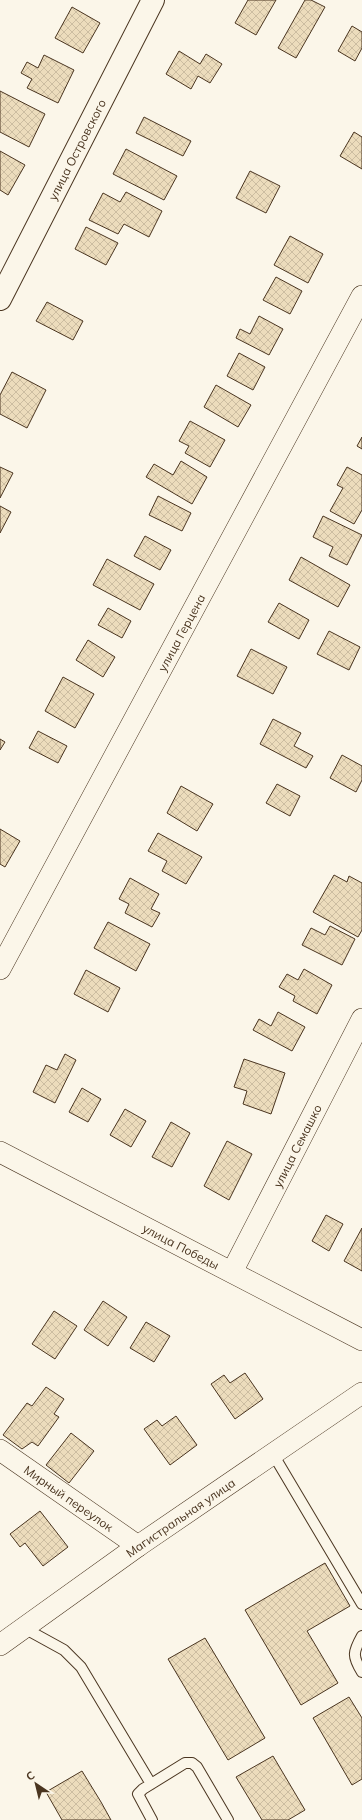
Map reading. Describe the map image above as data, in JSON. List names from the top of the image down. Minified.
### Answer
{"streets":{"main road":["улица Островского"],"street":["улица Герцена","улица Семашко","улица Победы","Мирный переулок","Магистральная улица"]},"crossings":[["улица Семашко","улица Победы"],["Мирный переулок","Магистральная улица"]],"north":"top left"}
